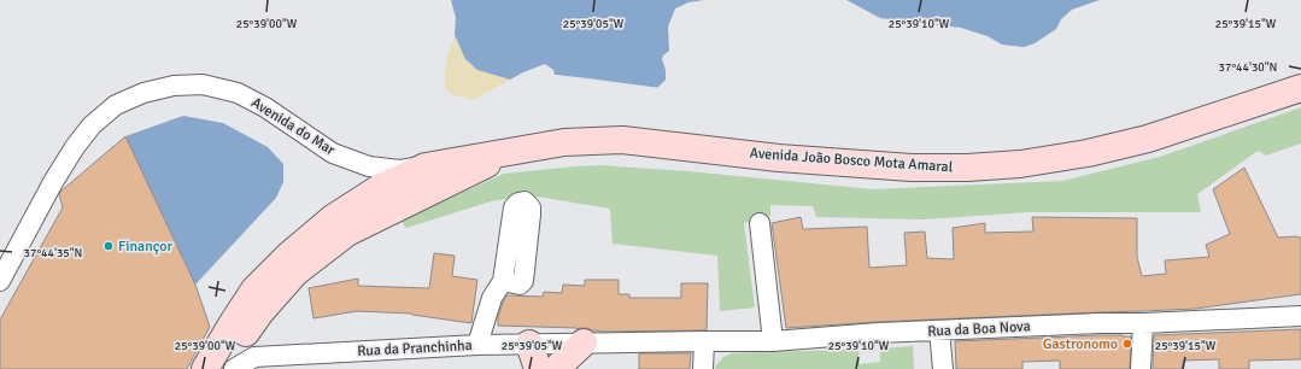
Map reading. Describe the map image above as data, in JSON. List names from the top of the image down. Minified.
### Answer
{"streets":{"main road":["Avenida João Bosco Mota Amaral"],"street":["Avenida do Mar","Rua da Boa Nova","Rua da Pranchinha"]},"crossings":[["Avenida do Mar","Avenida João Bosco Mota Amaral"],["Rua da Boa Nova","Rua da Pranchinha"]],"places":["Finançor","Gastronomo"],"coordinates":["25°39'00\"W","25°39'05\"W","25°39'10\"W","25°39'15\"W","37°44'30\"N","37°44'35\"N"]}
